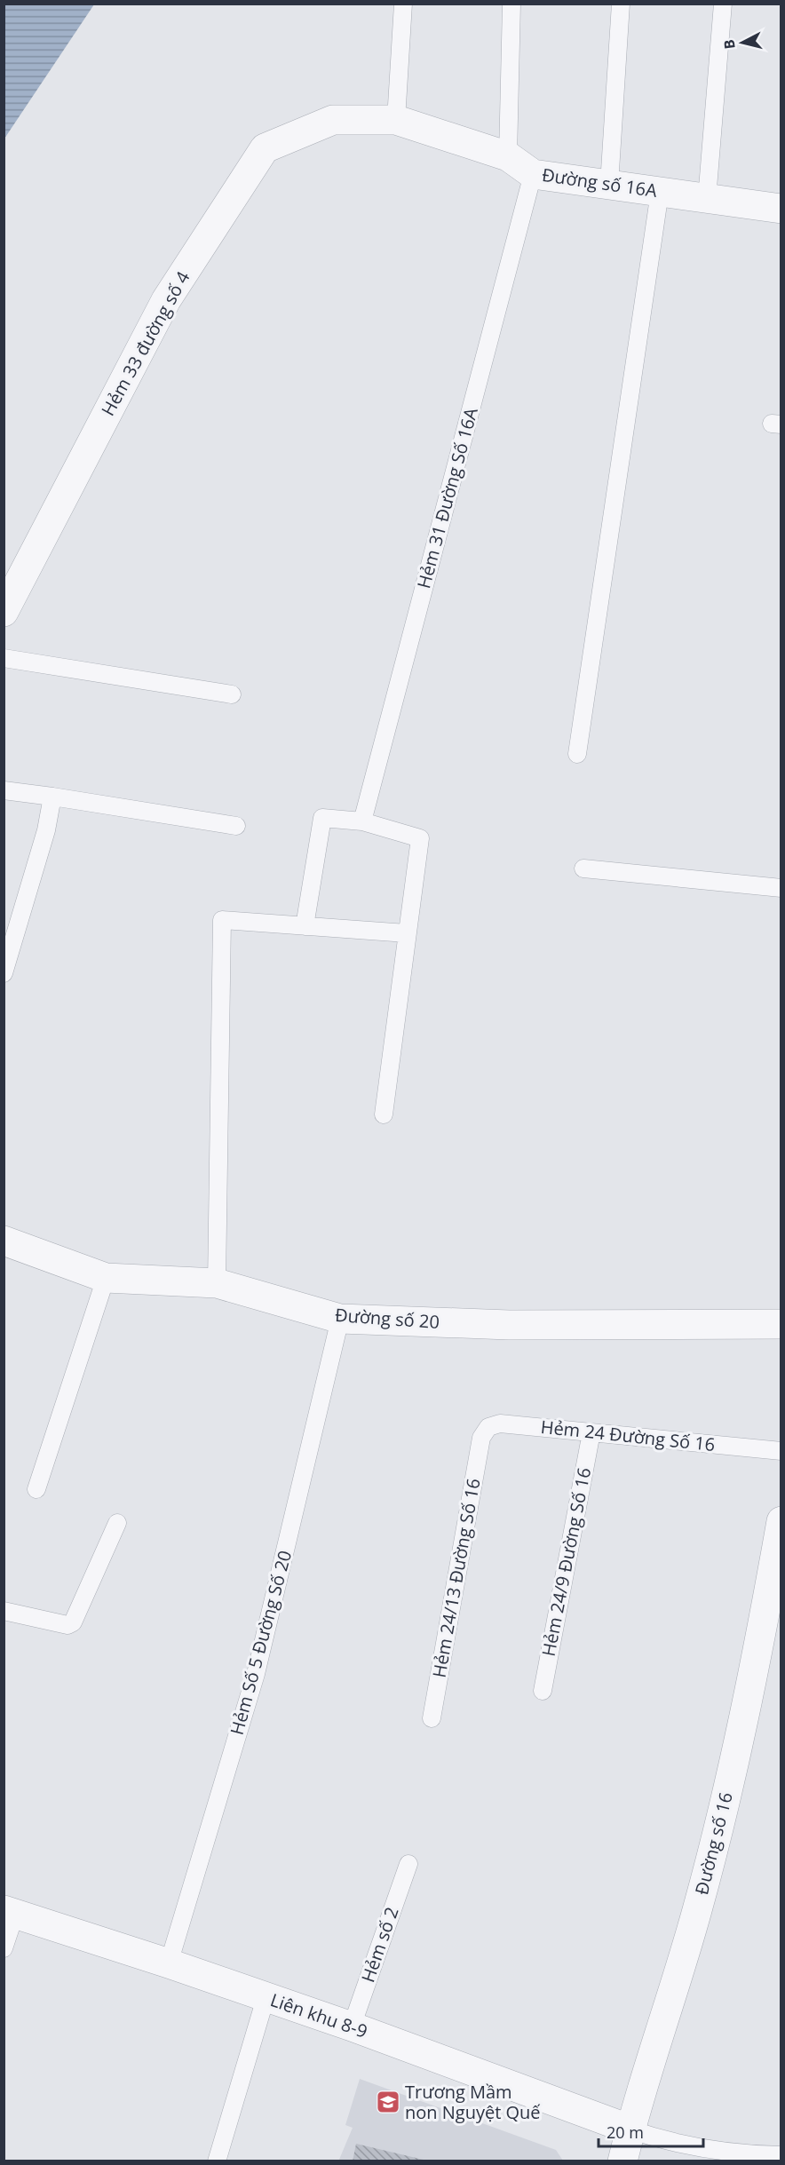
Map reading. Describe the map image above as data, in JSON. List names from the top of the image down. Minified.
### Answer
{"streets":{"street":["Đường số 16A","Hẻm 33 đường số 4","Đường số 20","Đường số 16","Liên khu 8-9"],"lane":["Hẻm 31 Đường Số 16A","Hẻm 24 Đường Số 16","Hẻm 24/9 Đường Số 16","Hẻm 24/13 Đường Số 16","Hẻm Số 5 Đường Số 20","Hẻm số 2"]},"crossings":[["Đường số 16A","Hẻm 33 đường số 4"],["Đường số 16A","Hẻm 31 Đường Số 16A"],["Đường số 20","Hẻm Số 5 Đường Số 20"],["Hẻm 24 Đường Số 16","Hẻm 24/9 Đường Số 16"],["Hẻm 24 Đường Số 16","Hẻm 24/13 Đường Số 16"],["Hẻm Số 5 Đường Số 20","Liên khu 8-9"],["Đường số 16","Liên khu 8-9"],["Hẻm số 2","Liên khu 8-9"]],"places":{"school or university":["Trương Mầm non Nguyệt Quế"]},"scale_bar":"20 m","north":"left"}
